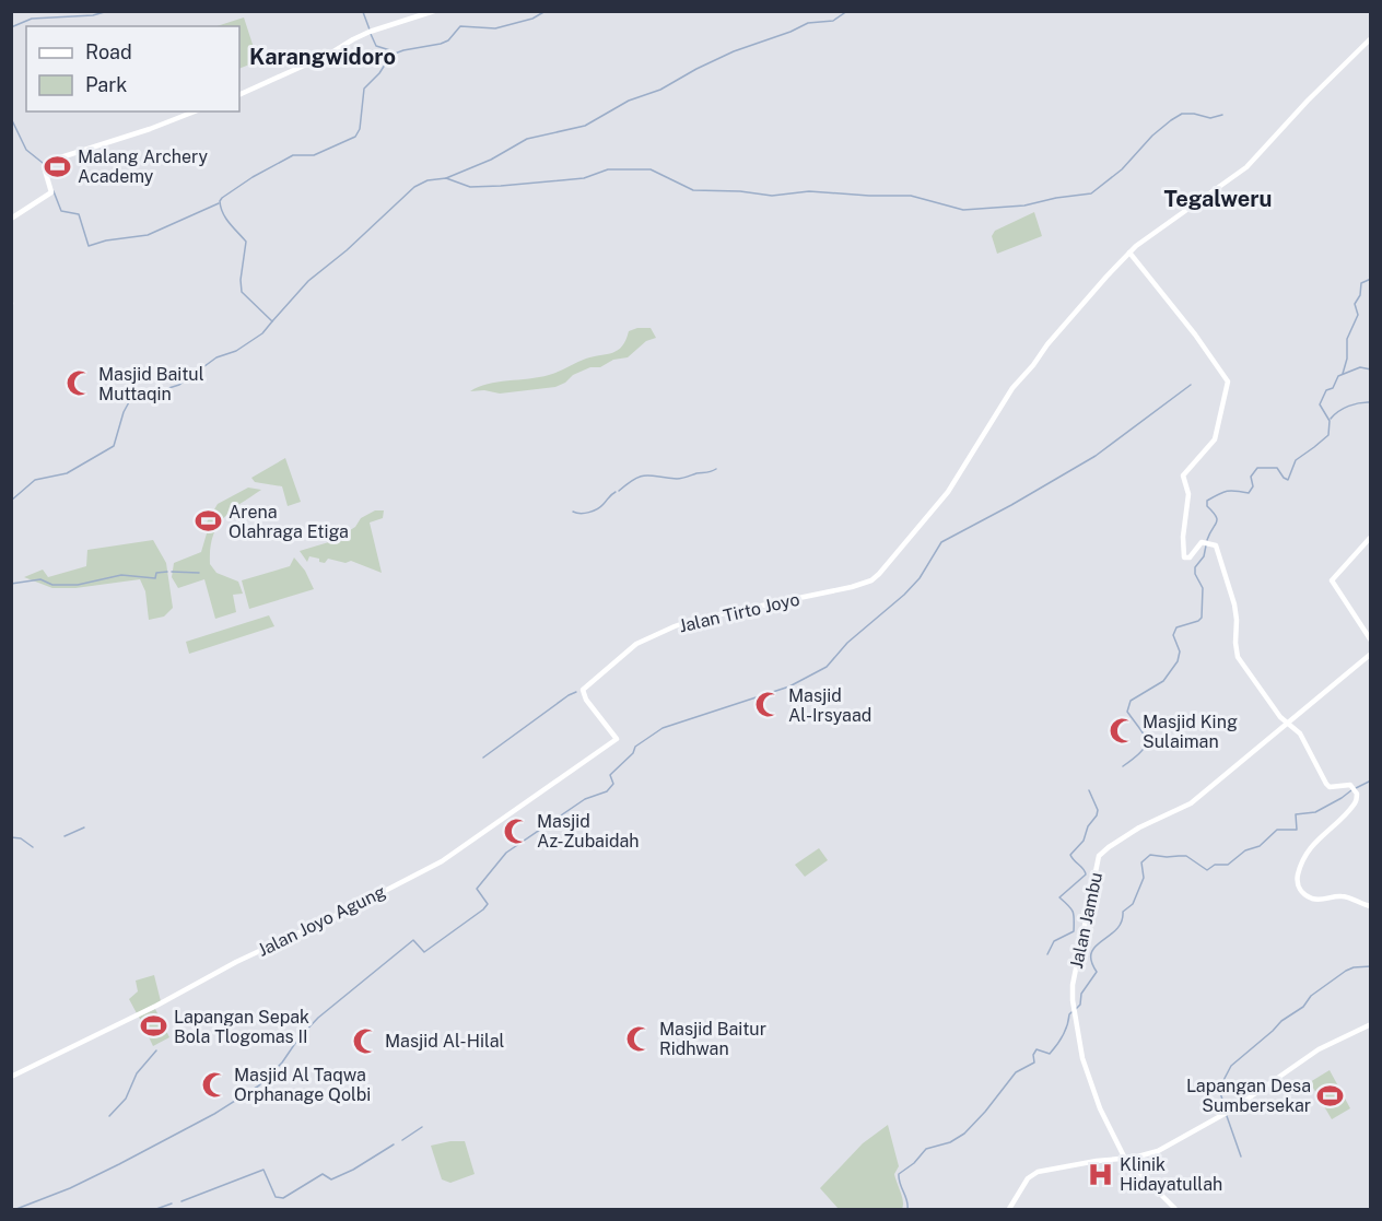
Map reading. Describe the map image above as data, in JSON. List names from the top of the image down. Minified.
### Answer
{"streets":{"street":["Jalan Tirto Joyo","Jalan Joyo Agung","Jalan Jambu"]},"crossings":[["Jalan Tirto Joyo","Jalan Joyo Agung"]],"districts":["Karangwidoro","Tegalweru"],"places":{"sports":["Malang Archery Academy","Arena Olahraga Etiga","Lapangan Sepak Bola Tlogomas II","Lapangan Desa Sumbersekar"],"mosque":["Masjid Baitul Muttaqin","Masjid Al-Irsyaad","Masjid King Sulaiman","Masjid Az-Zubaidah","Masjid Baitur Ridhwan","Masjid Al-Hilal","Masjid Al Taqwa Orphanage Qolbi"],"hospital":["Klinik Hidayatullah"]},"legend":["Road","Park"]}
